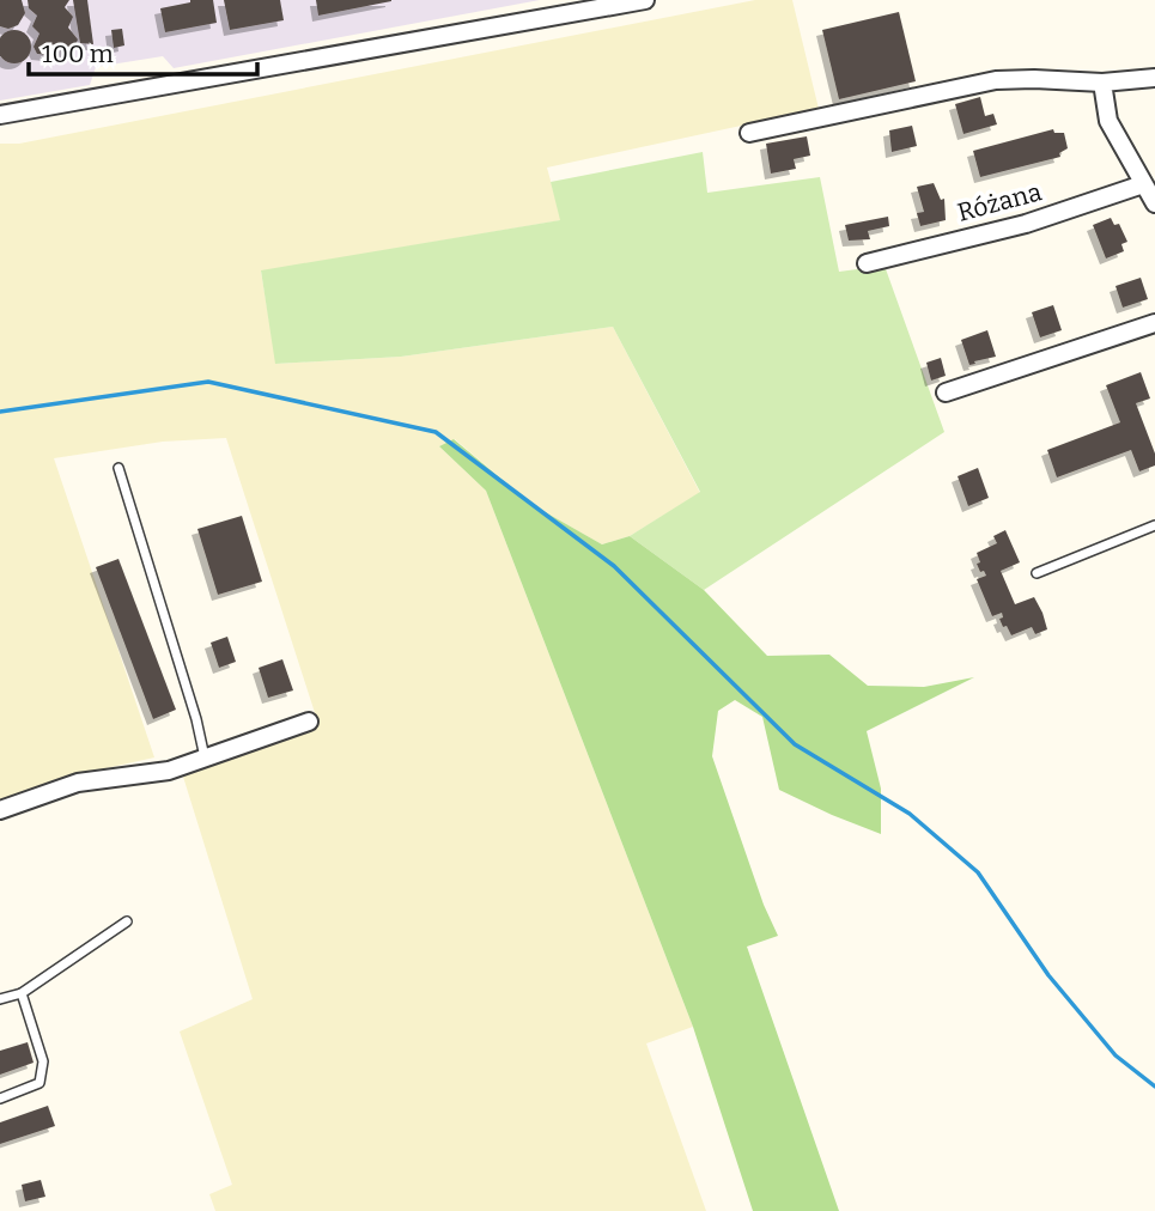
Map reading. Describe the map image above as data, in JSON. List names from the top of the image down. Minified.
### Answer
{"streets":{"street":["Różana"]},"scale_bar":"100 m"}
